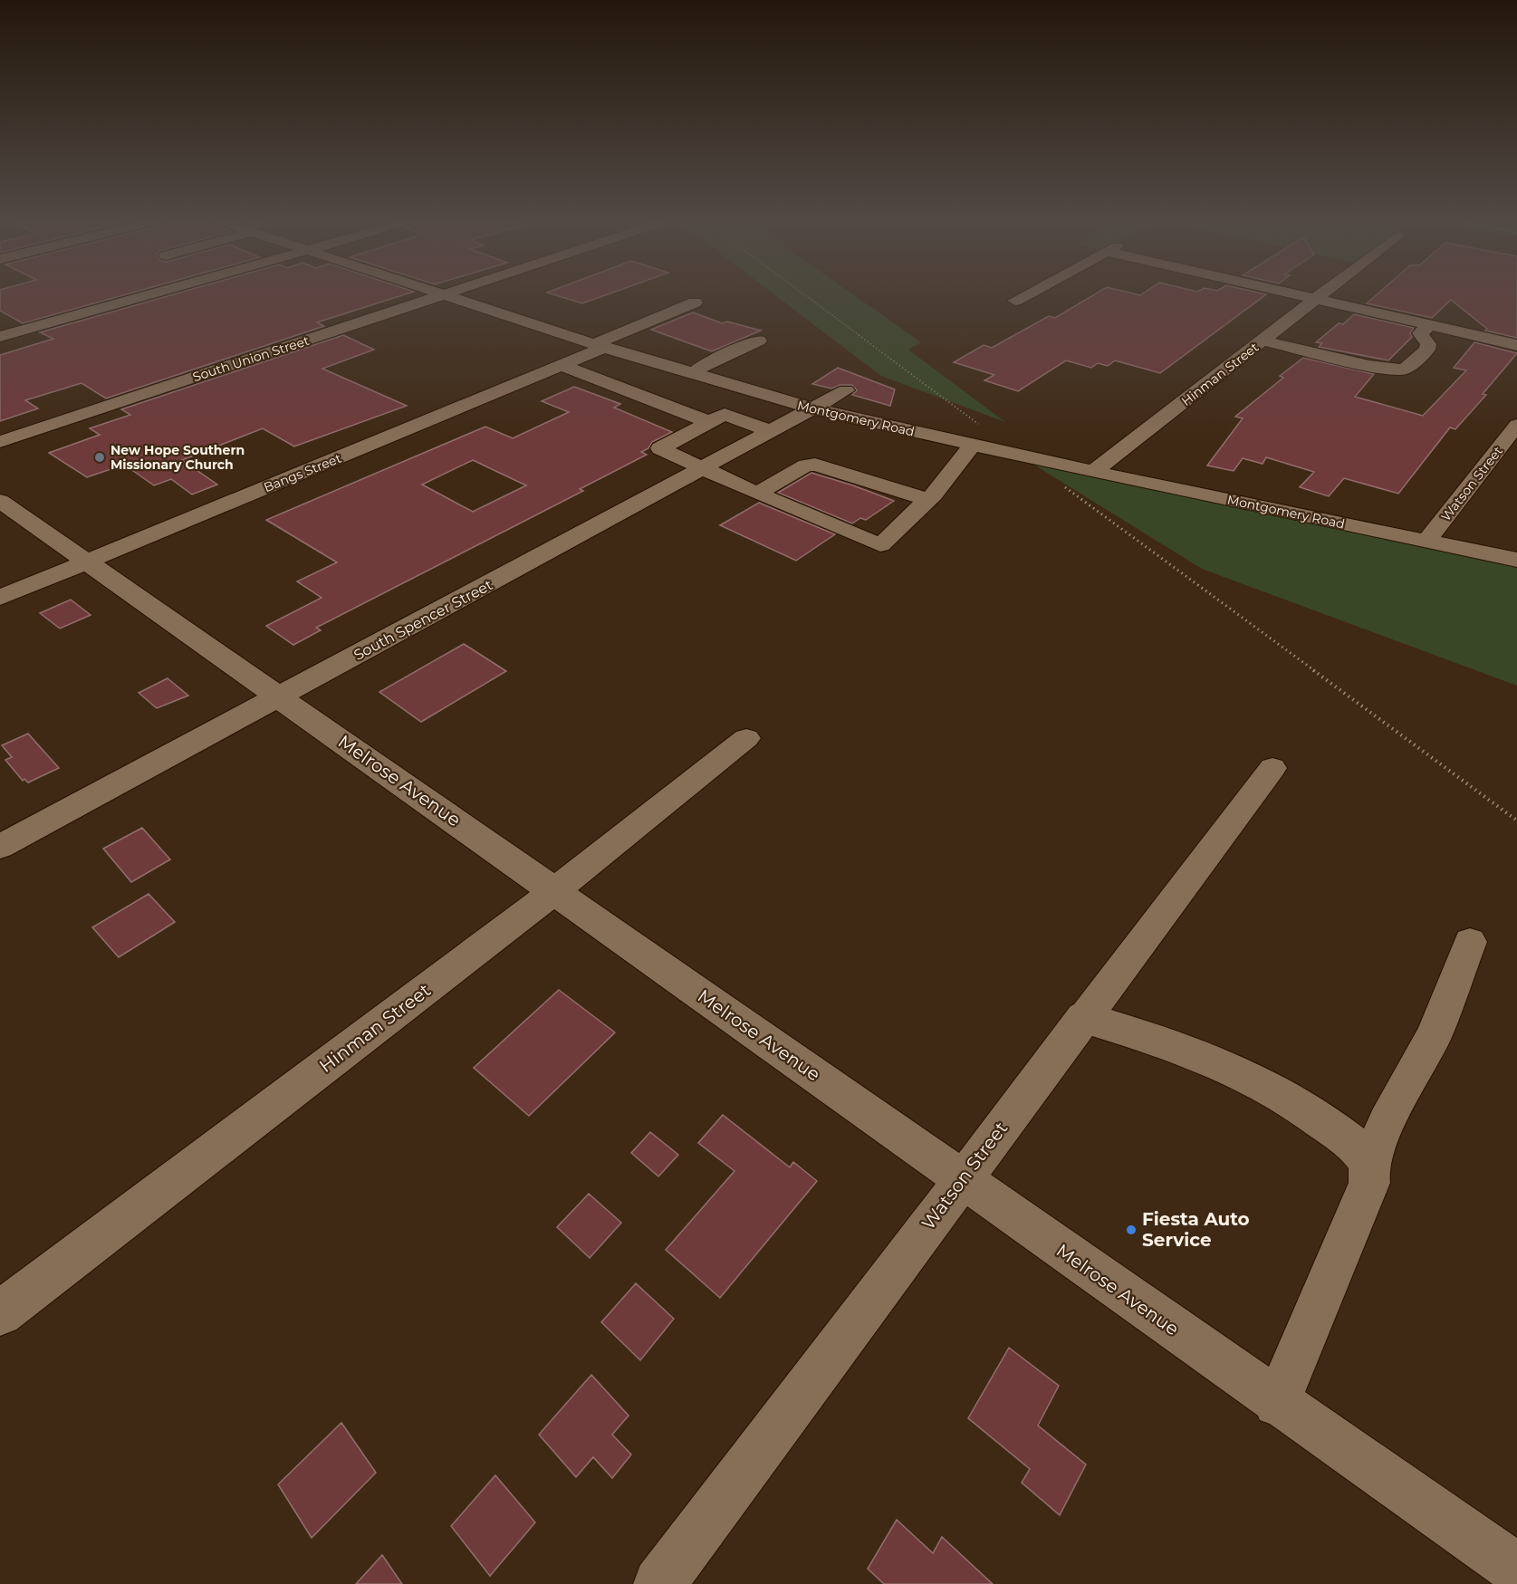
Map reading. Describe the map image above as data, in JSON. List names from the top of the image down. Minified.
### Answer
{"streets":{"street":["South Union Street","Hinman Street","Montgomery Road","Bangs Street","Watson Street","South Spencer Street","Melrose Avenue"]},"crossings":[["South Union Street","Montgomery Road"],["Hinman Street","Montgomery Road"],["Hinman Street","Melrose Avenue"],["Montgomery Road","Bangs Street"],["Montgomery Road","Watson Street"],["Montgomery Road","South Spencer Street"],["Bangs Street","Melrose Avenue"],["Watson Street","Melrose Avenue"],["South Spencer Street","Melrose Avenue"]],"places":["New Hope Southern Missionary Church","Fiesta Auto Service"]}
